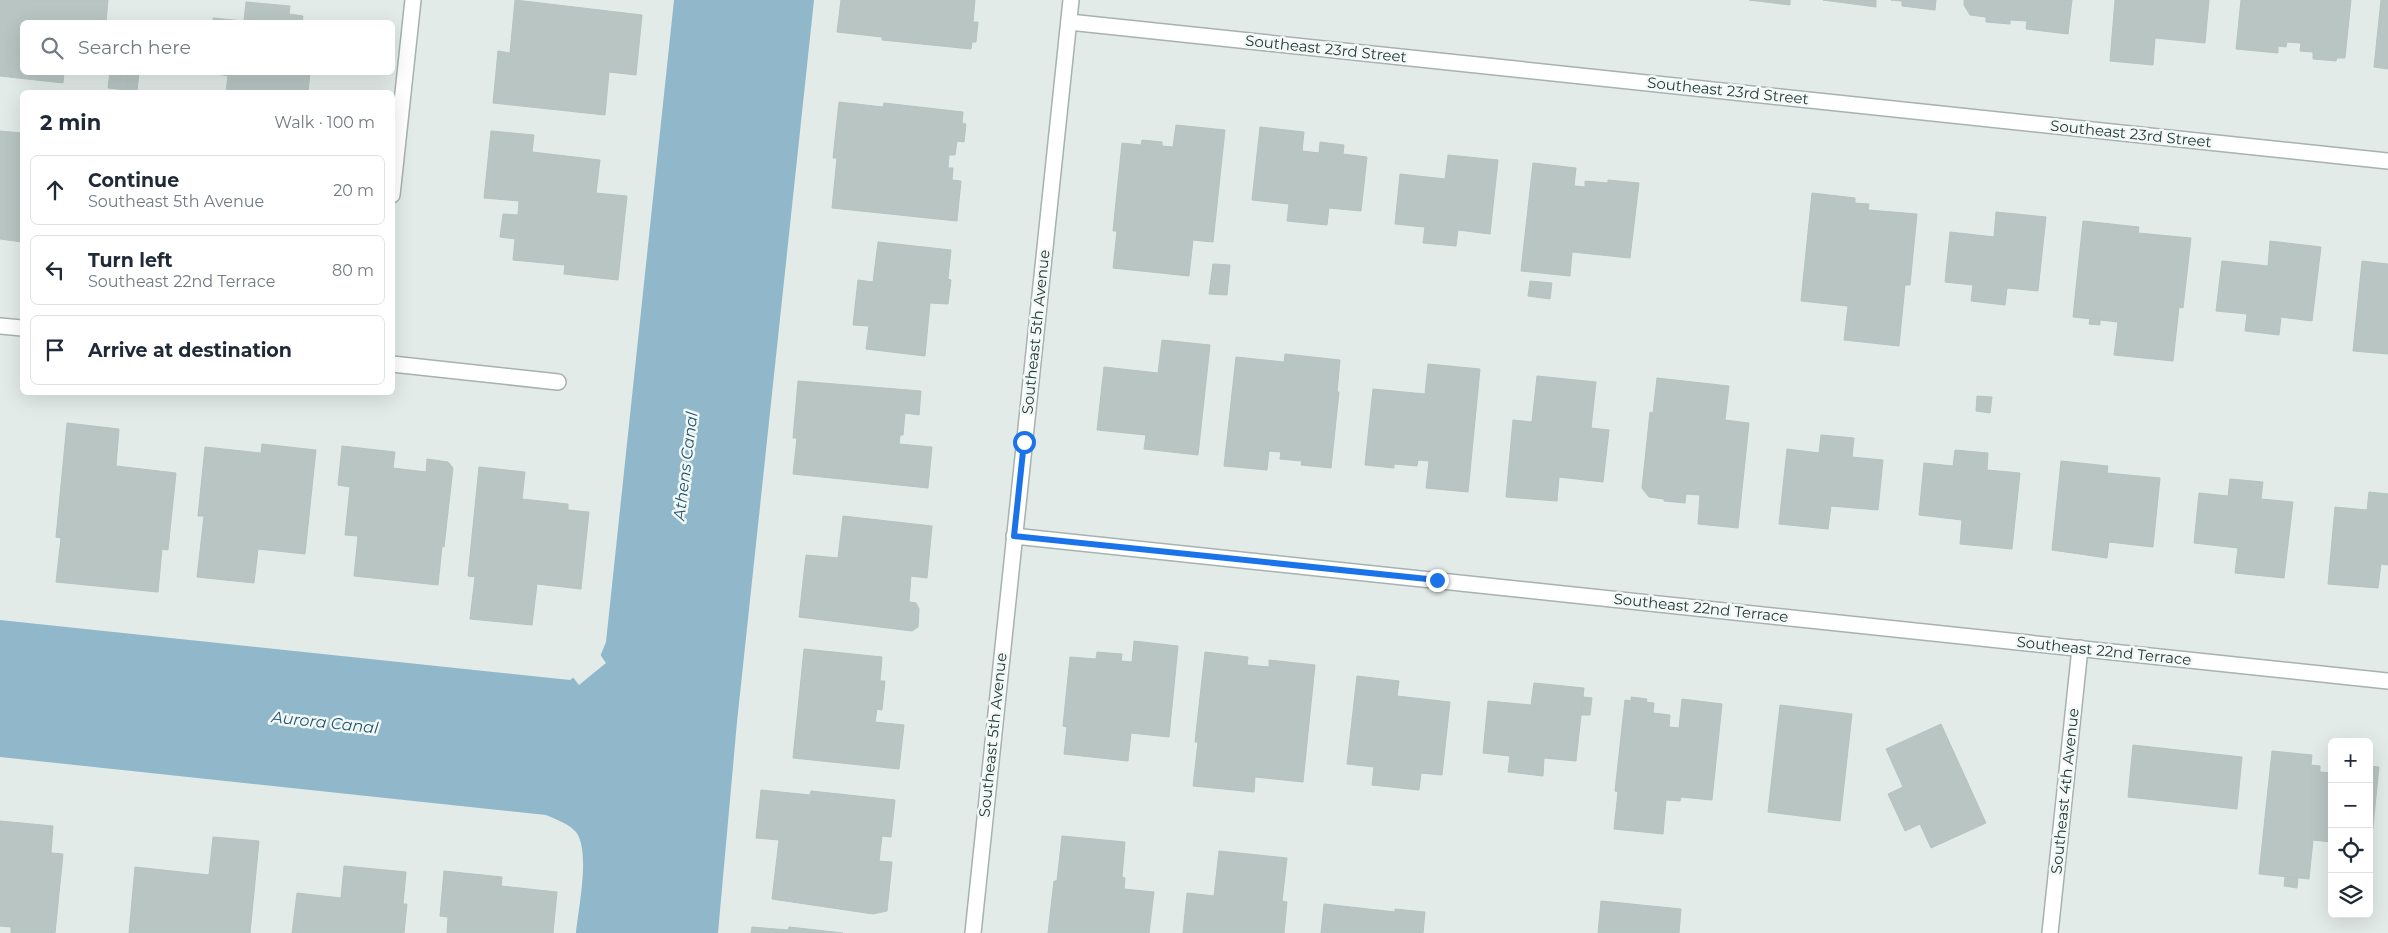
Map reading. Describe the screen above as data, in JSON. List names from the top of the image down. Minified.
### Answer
{"streets":{"street":["Southeast 23rd Street","Southeast 5th Avenue","Southeast 22nd Terrace","Southeast 4th Avenue"]},"crossings":[["Southeast 23rd Street","Southeast 5th Avenue"],["Southeast 5th Avenue","Southeast 22nd Terrace"],["Southeast 22nd Terrace","Southeast 4th Avenue"]],"water":["Athens Canal","Aurora Canal"],"page":{"search":"Search here","heading":["2 min","Walk · 100 m"],"list":[["Continue","Southeast 5th Avenue","20 m"],["Turn left","Southeast 22nd Terrace","80 m"],"Arrive at destination"],"map_buttons":["+","−"]}}
